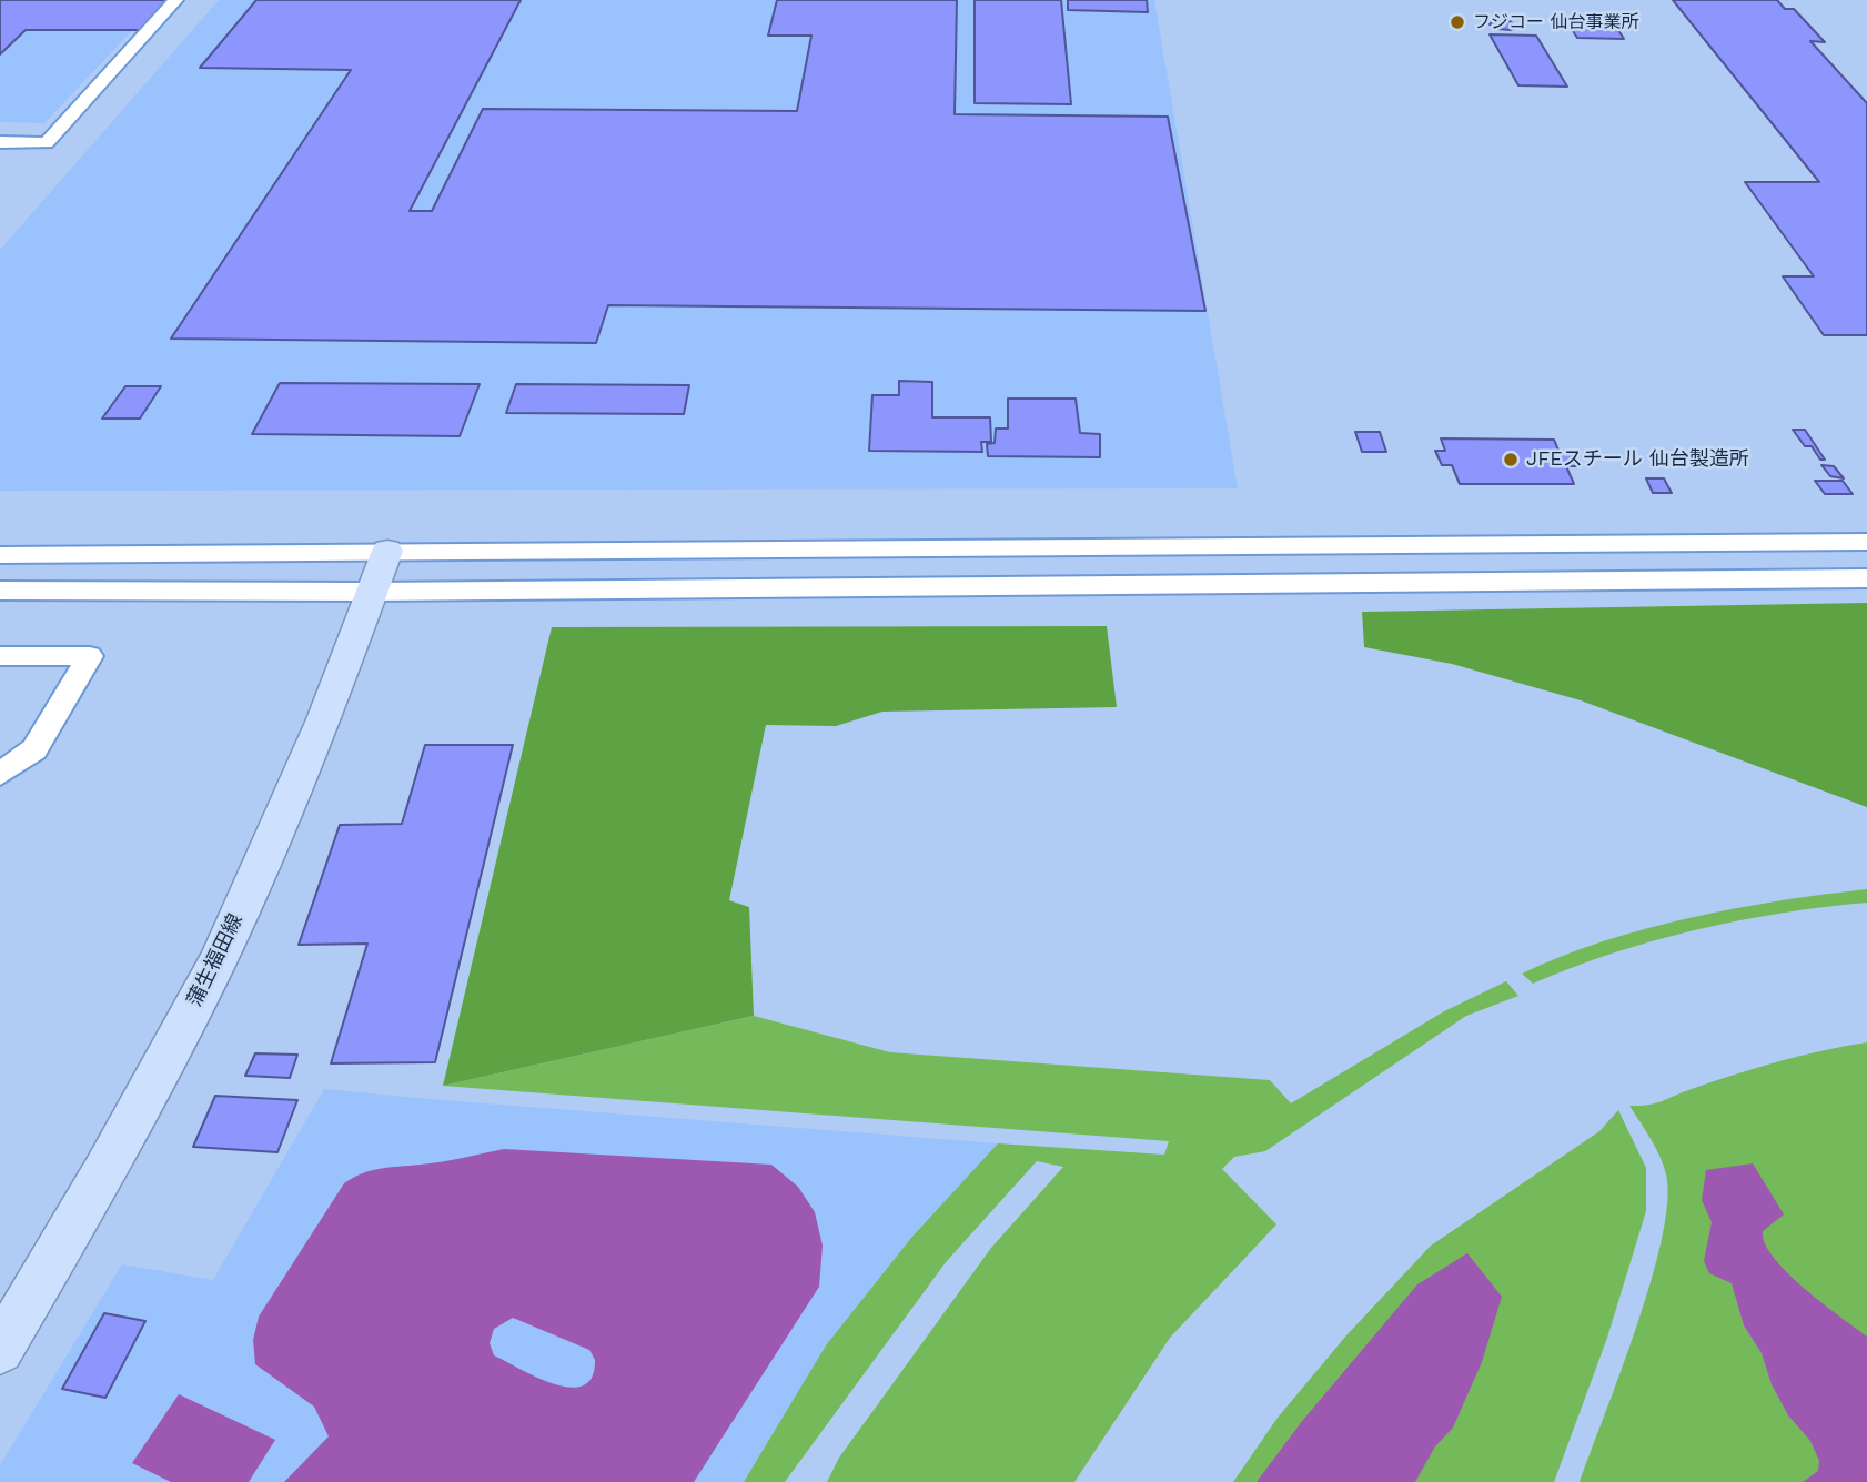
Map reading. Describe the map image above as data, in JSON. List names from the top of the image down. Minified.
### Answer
{"streets":{"main road":["蒲生福田線"]},"places":["フジコー 仙台事業所","JFEスチール 仙台製造所"]}
